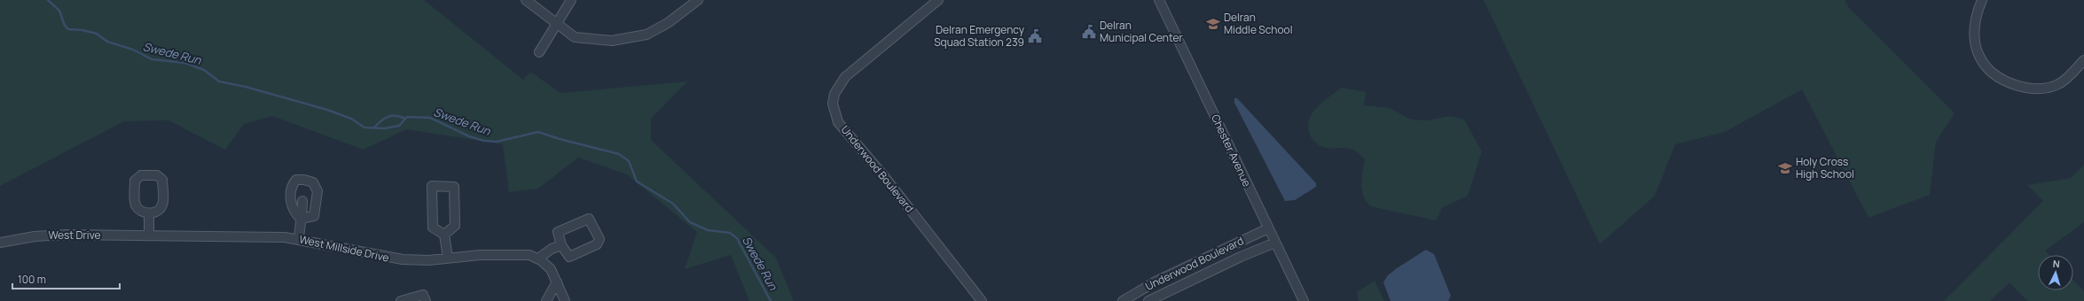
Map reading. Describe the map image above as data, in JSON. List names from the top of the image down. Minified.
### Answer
{"streets":{"street":["Chester Avenue","Underwood Boulevard","West Drive","West Millside Drive"]},"crossings":[["Chester Avenue","Underwood Boulevard"],["West Drive","West Millside Drive"]],"water":["Swede Run"],"places":{"school or university":["Delran Middle School","Holy Cross High School"],"public building":["Delran Municipal Center","Delran Emergency Squad Station 239"]},"scale_bar":"100 m","north":"top"}
